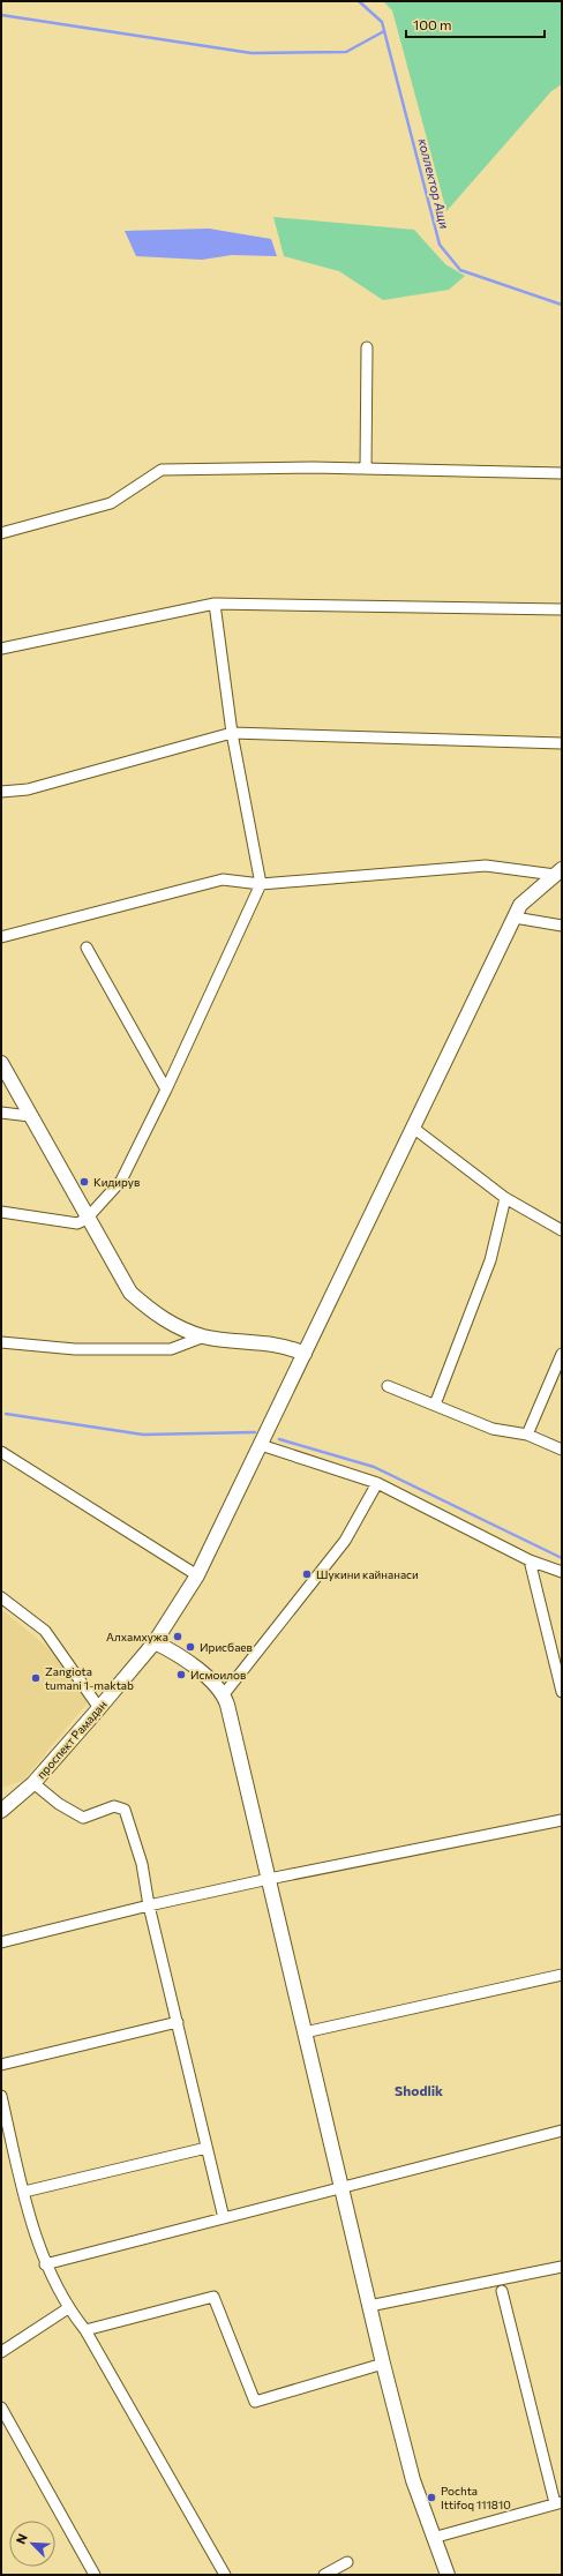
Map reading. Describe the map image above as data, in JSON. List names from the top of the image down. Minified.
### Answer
{"streets":{"main road":["проспект Рамадан"]},"districts":["Shodlik"],"water":["коллектор Ащи"],"places":["Кидирув","Шукини кайнанаси","Алхамхужа","Ирисбаев","Исмоилов","Zangiota tumani 1-maktab","Pochta Ittifoq 111810"],"scale_bar":"100 m","north":"top left"}
